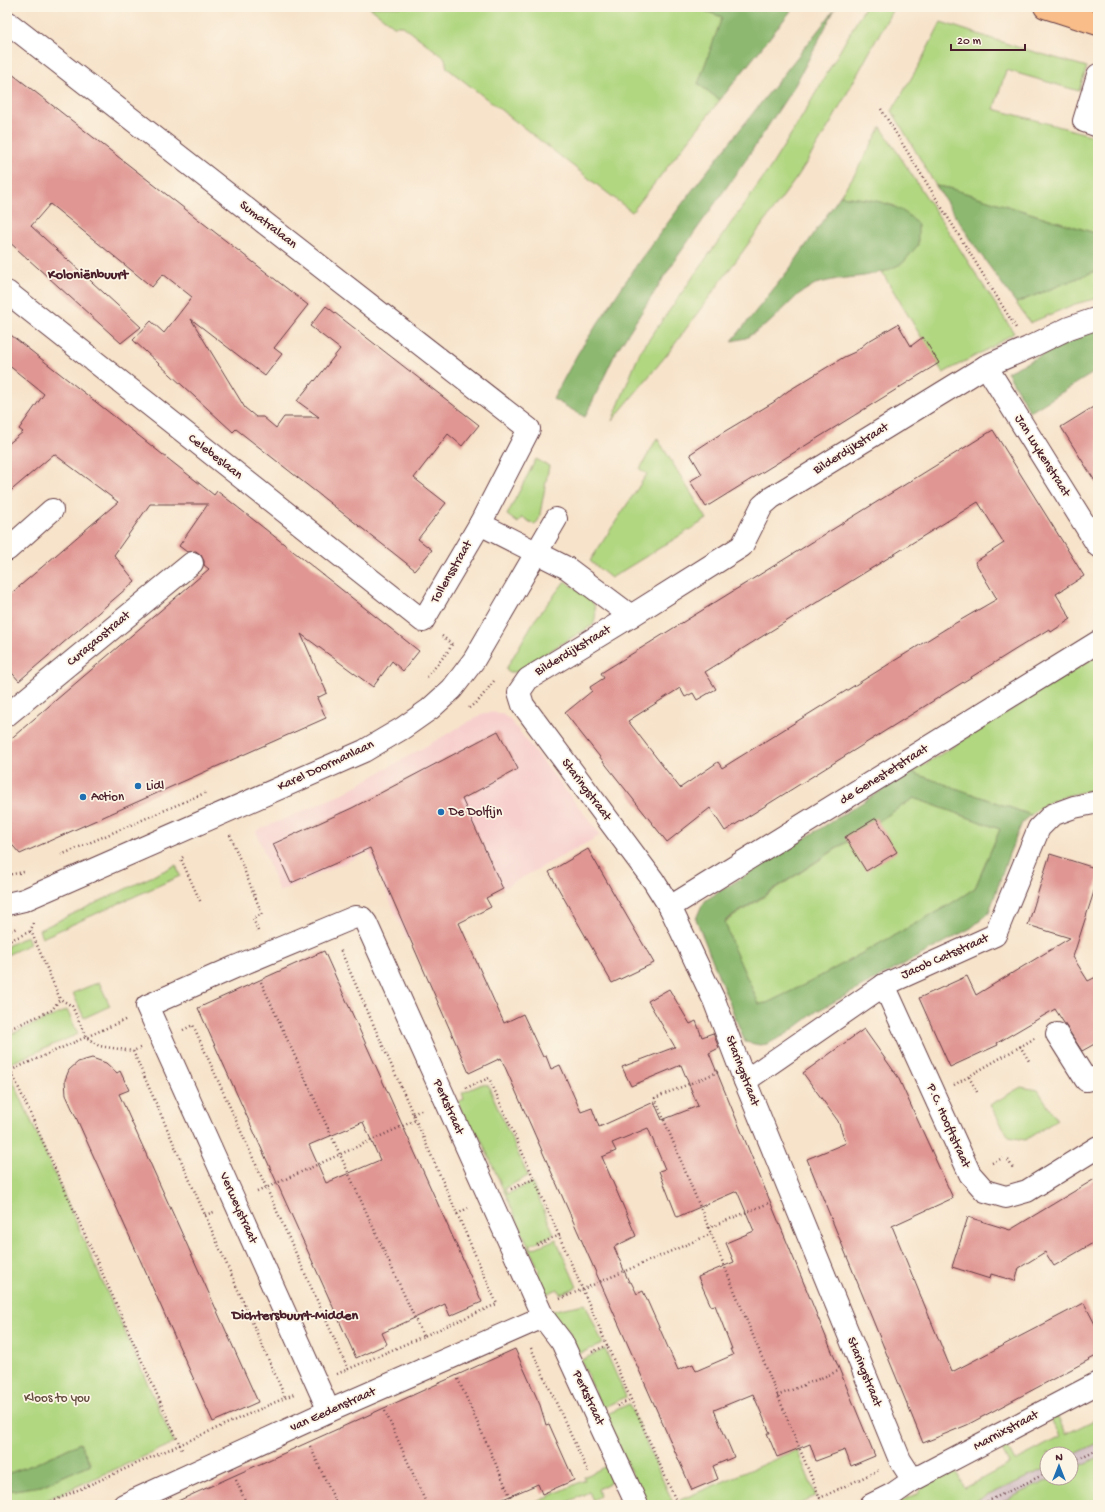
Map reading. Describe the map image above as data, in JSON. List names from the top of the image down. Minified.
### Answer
{"streets":{"street":["Sumatralaan","Bilderdijkstraat","Jan Luykenstraat","Celebeslaan","Tollensstraat","Curaçaostraat","Karel Doormanlaan","de Genestetstraat","Staringstraat","Jacob Catsstraat","Perkstraat","P.C. Hooftstraat","Verweystraat","van Eedenstraat","Marnixstraat"]},"crossings":[["Sumatralaan","Tollensstraat"],["Bilderdijkstraat","Jan Luykenstraat"],["Bilderdijkstraat","Staringstraat"],["Celebeslaan","Tollensstraat"],["de Genestetstraat","Staringstraat"],["Staringstraat","Jacob Catsstraat"],["Staringstraat","Marnixstraat"],["Jacob Catsstraat","P.C. Hooftstraat"],["Perkstraat","Verweystraat"],["Perkstraat","van Eedenstraat"],["Verweystraat","van Eedenstraat"]],"districts":["Koloniënbuurt","Dichtersbuurt-Midden"],"parks":["Kloos to you"],"places":["Lidl","Action","De Dolfijn"],"scale_bar":"20 m","north":"top"}
